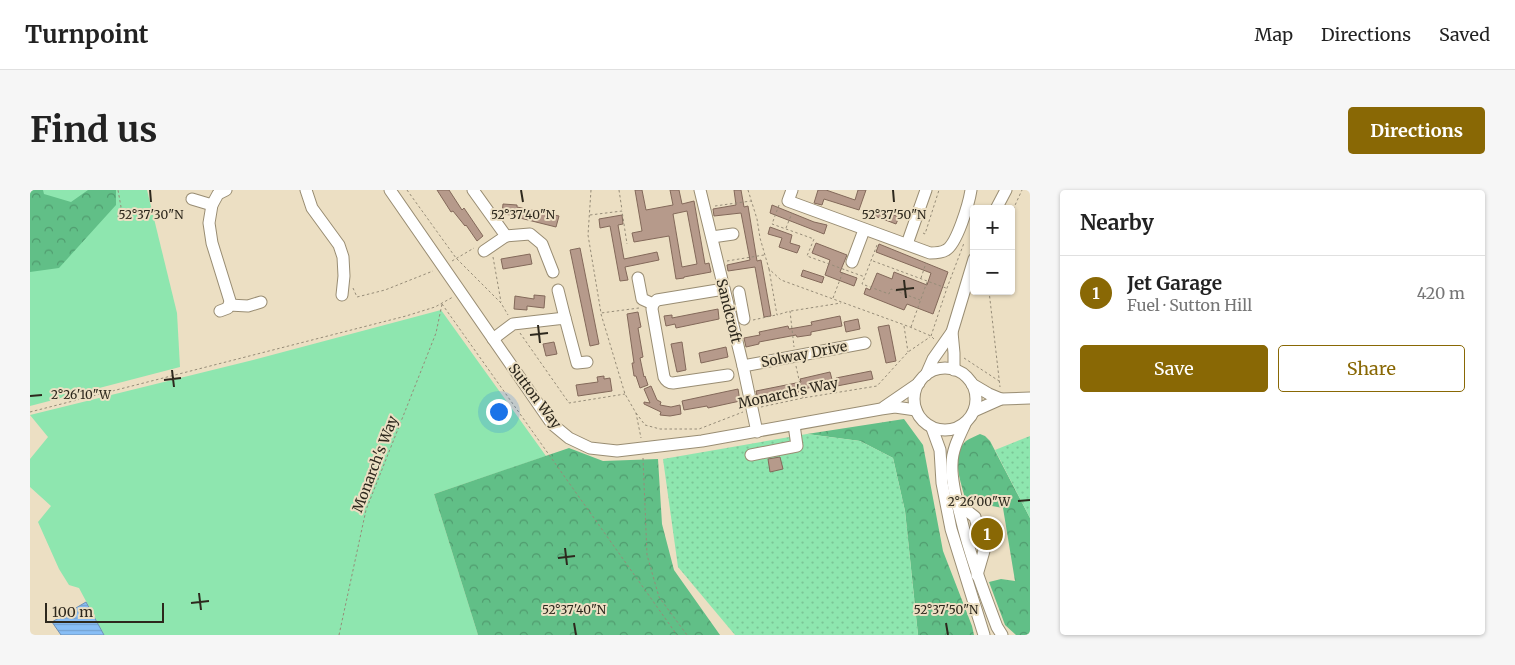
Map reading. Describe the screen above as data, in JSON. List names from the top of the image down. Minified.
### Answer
{"streets":{"street":["Sandcroft","Solway Drive","Sutton Way"],"path":["Monarch's Way"]},"crossings":[["Sandcroft","Solway Drive"],["Sandcroft","Monarch's Way"],["Sandcroft","Sutton Way"]],"scale_bar":"100 m","page":{"header":"Turnpoint","nav":["Map","Directions","Saved"],"buttons":["Directions",["Save","Share"]],"title":"Find us","heading":"Nearby","map_buttons":["+","−"],"list":[{"mark":"1","name":"Jet Garage","note":"Fuel · Sutton Hill","value":"420 m"}],"pins":"1","scale":"100 m"},"coordinates":["52°37'30\"N","52°37'40\"N","52°37'50\"N","2°26'10\"W","2°26'00\"W"]}
